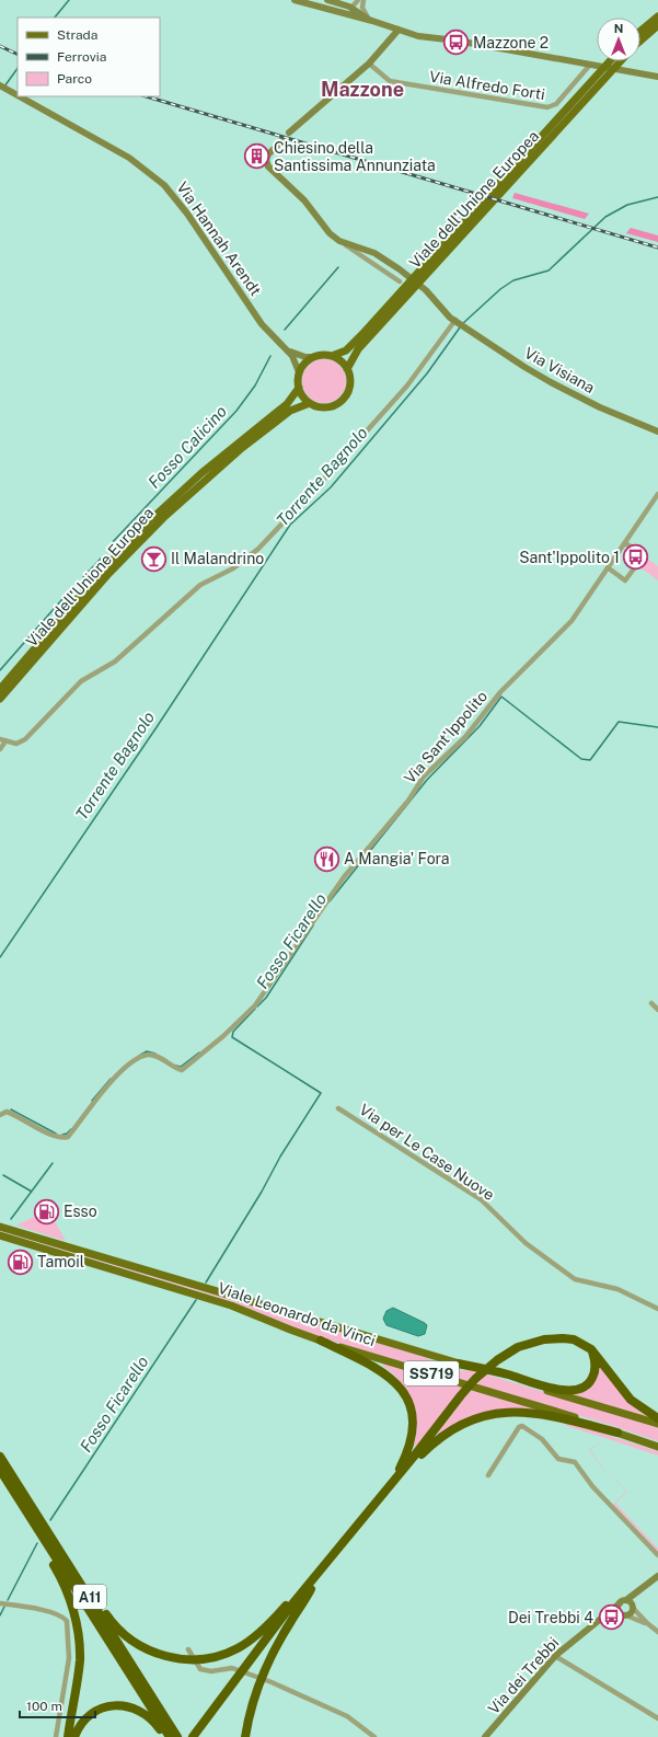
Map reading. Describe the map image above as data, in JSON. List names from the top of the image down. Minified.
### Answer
{"streets":{"highway":["A11"],"main road":["Viale dell'Unione Europea","Viale Leonardo da Vinci","SS719"],"street":["Via Alfredo Forti","Via Hannah Arendt","Via Visiana","Via Sant'Ippolito","Via per Le Case Nuove","Via dei Trebbi"]},"districts":["Mazzone"],"water":["Fosso Calicino","Torrente Bagnolo","Fosso Ficarello"],"places":{"bus stop":["Mazzone 2","Sant'Ippolito 1","Dei Trebbi 4"],"building":["Chiesino della Santissima Annunziata"],"bar":["Il Malandrino"],"restaurant":["A Mangia' Fora"],"fuel station":["Esso","Tamoil"]},"legend":["Strada","Ferrovia","Parco"],"scale_bar":"100 m","north":"top"}
